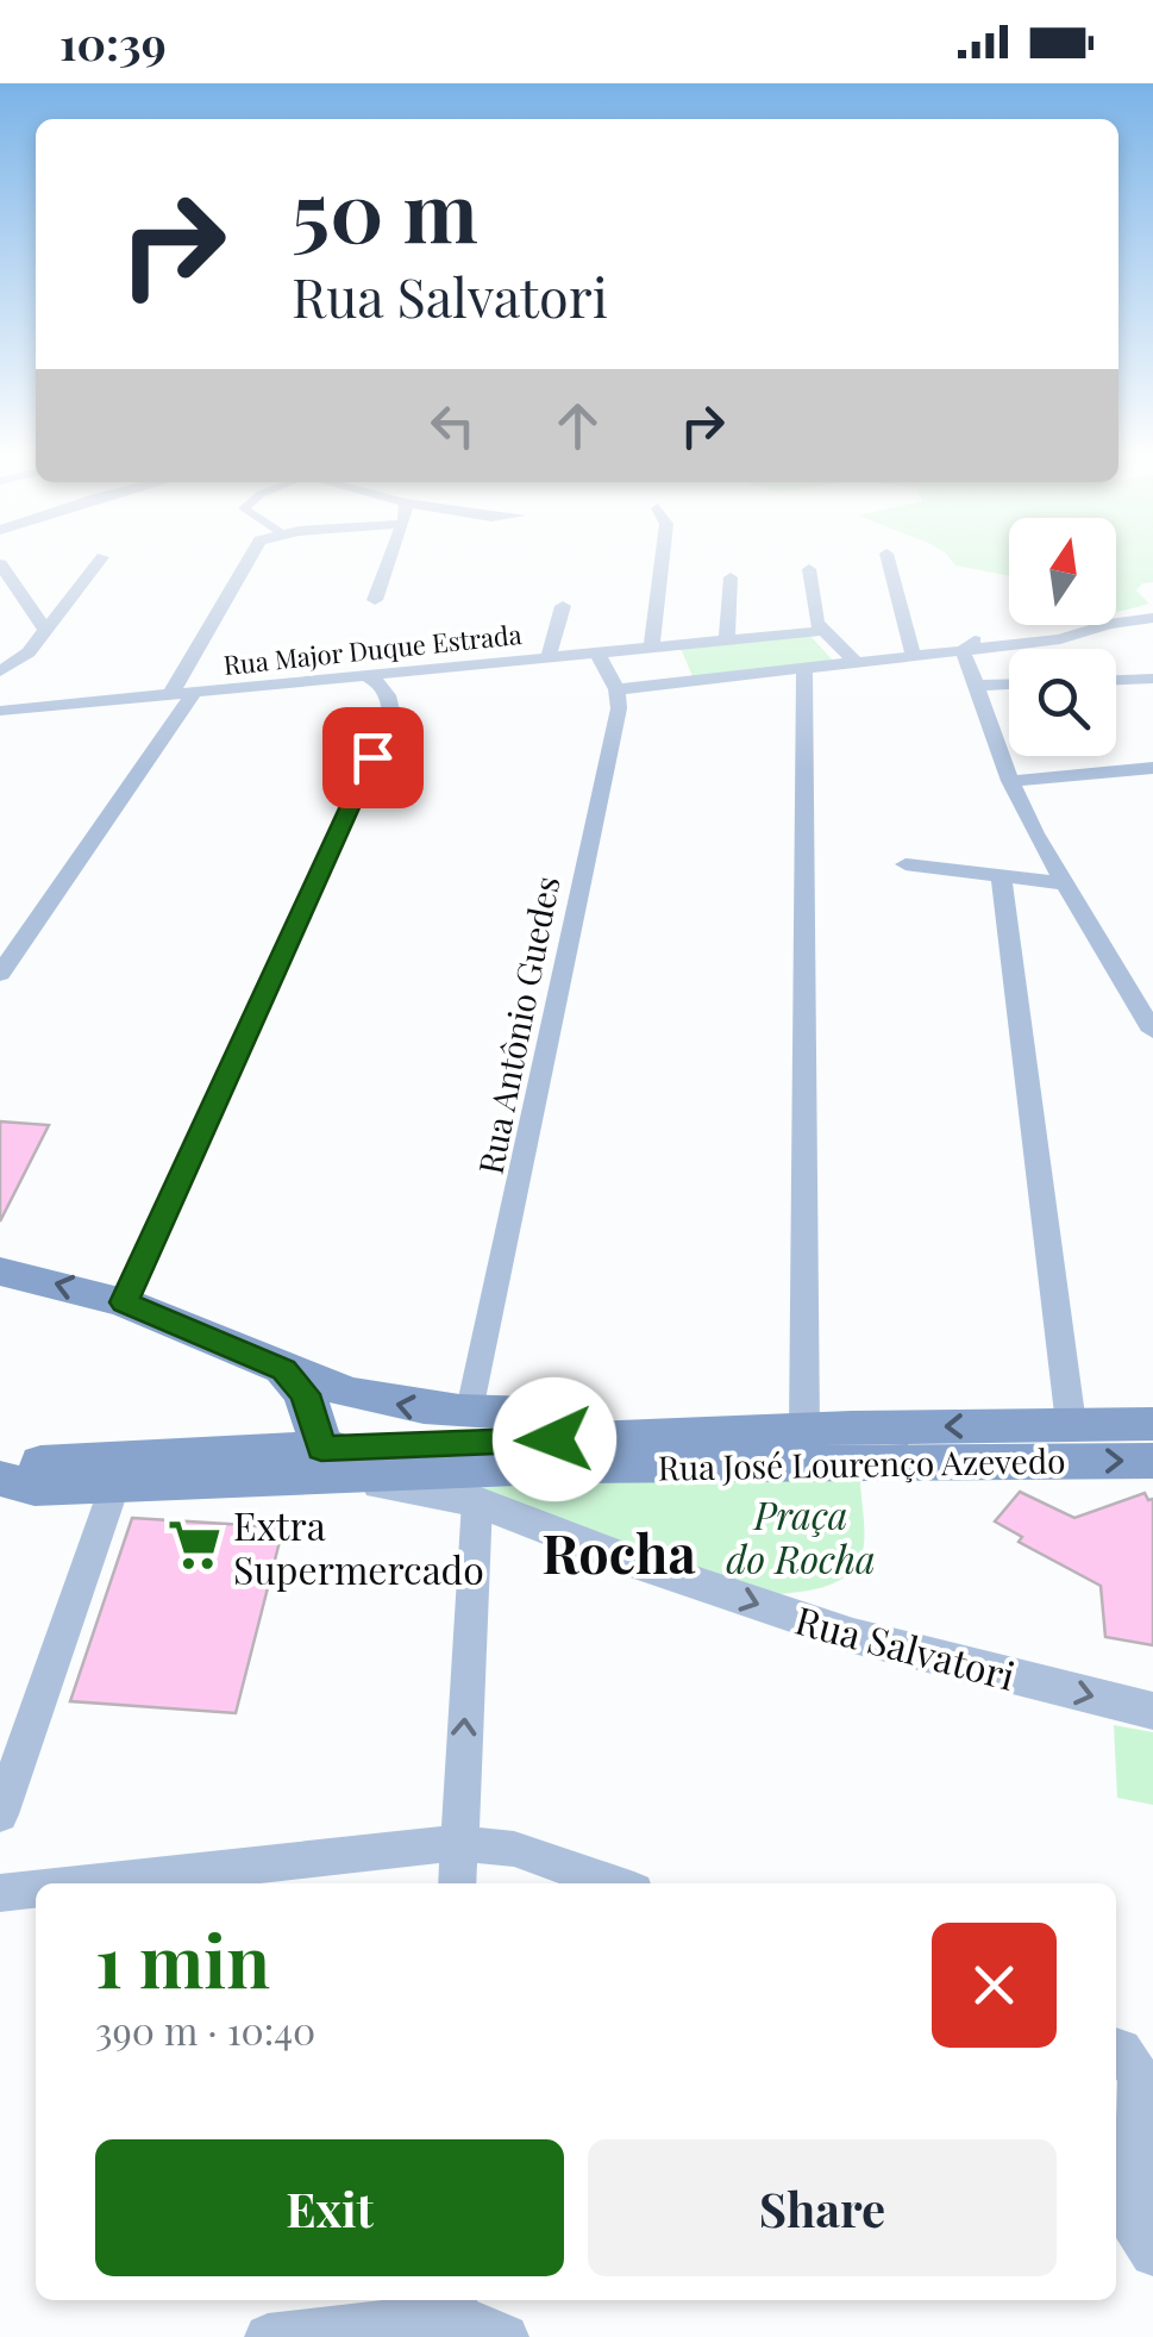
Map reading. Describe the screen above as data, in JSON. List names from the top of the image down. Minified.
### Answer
{"streets":{"main road":["Rua José Lourenço Azevedo"],"street":["Rua Major Duque Estrada","Rua Antônio Guedes","Rua Salvatori"]},"crossings":[["Rua José Lourenço Azevedo","Rua Salvatori"]],"one_way":["Rua Salvatori"],"districts":["Rocha"],"parks":["Praça do Rocha"],"places":{"supermarket":["Extra Supermercado"]},"north":"top","page":{"status":"10:39","turn":["50 m","Rua Salvatori"],"heading":["1 min","390 m · 10:40"],"buttons":["Exit","Share"]}}
